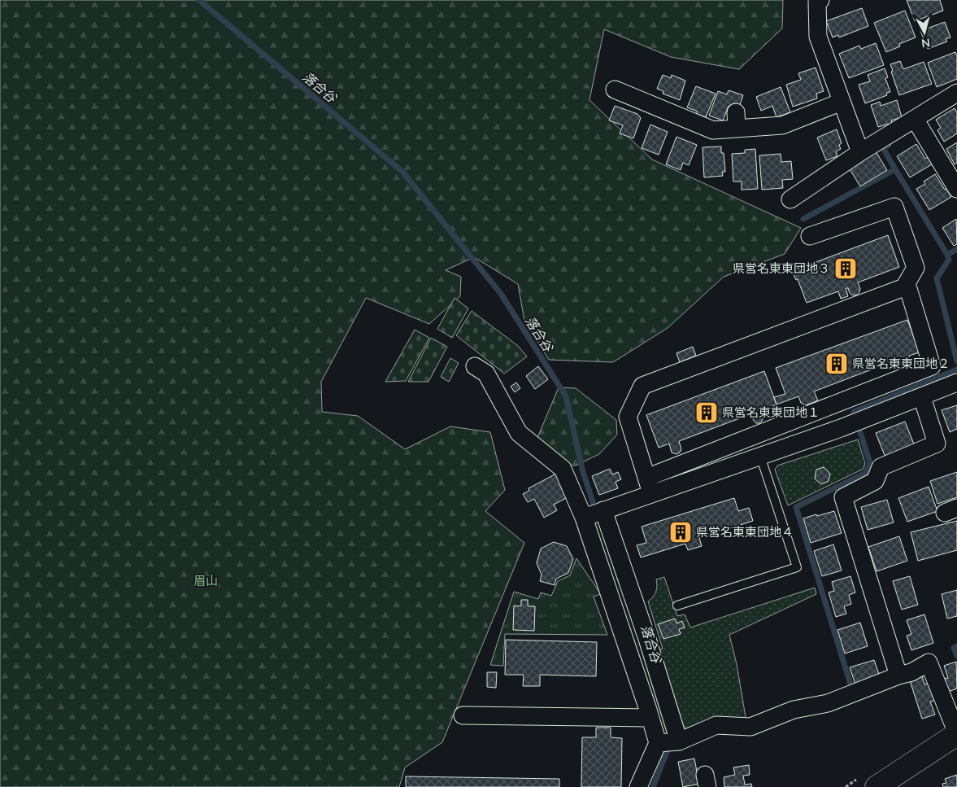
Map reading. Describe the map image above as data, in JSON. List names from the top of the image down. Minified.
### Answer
{"water":["落合谷"],"parks":["眉山"],"places":{"building":["県営名東東団地３","県営名東東団地２","県営名東東団地１","県営名東東団地４"]},"north":"bottom"}
